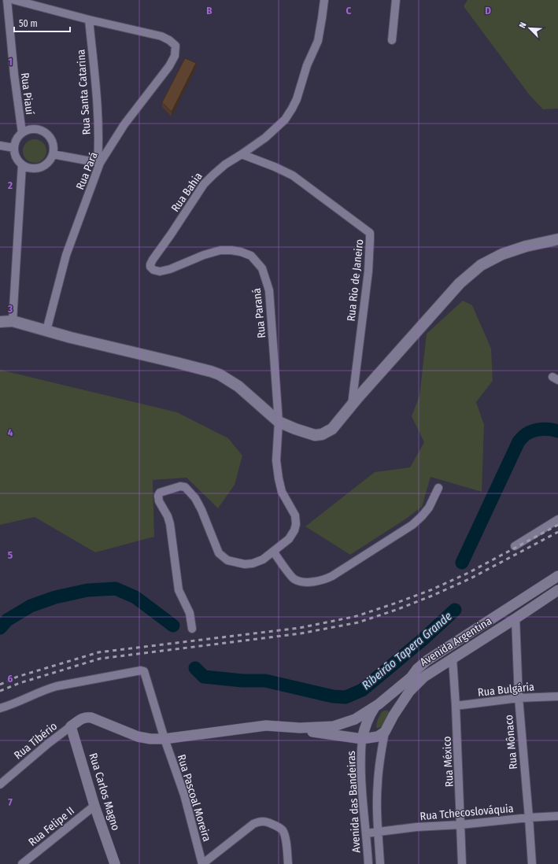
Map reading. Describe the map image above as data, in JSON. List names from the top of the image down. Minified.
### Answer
{"streets":{"street":["Rua Santa Catarina","Rua Piauí","Rua Pará","Rua Bahia","Rua Rio de Janeiro","Rua Paraná","Avenida Argentina","Rua Bulgária","Rua Tibério","Rua Mônaco","Rua México","Rua Carlos Magno","Rua Pascoal Moreira","Avenida das Bandeiras","Rua Tchecoslováquia","Rua Felipe II"]},"crossings":[["Rua Santa Catarina","Rua Pará"],["Rua Bahia","Rua Rio de Janeiro"],["Rua Bahia","Rua Paraná"],["Avenida Argentina","Rua Mônaco"],["Avenida Argentina","Rua México"],["Rua Bulgária","Rua Mônaco"],["Rua Bulgária","Rua México"],["Rua Tibério","Rua Carlos Magno"],["Rua Mônaco","Rua Tchecoslováquia"],["Rua México","Rua Tchecoslováquia"],["Rua Carlos Magno","Rua Felipe II"],["Avenida das Bandeiras","Rua Tchecoslováquia"]],"water":["Ribeirão Tapera Grande"],"scale_bar":"50 m","north":"top left","grid":{"columns":["B","C","D"],"rows":["1","2","3","4","5","6","7"]}}
